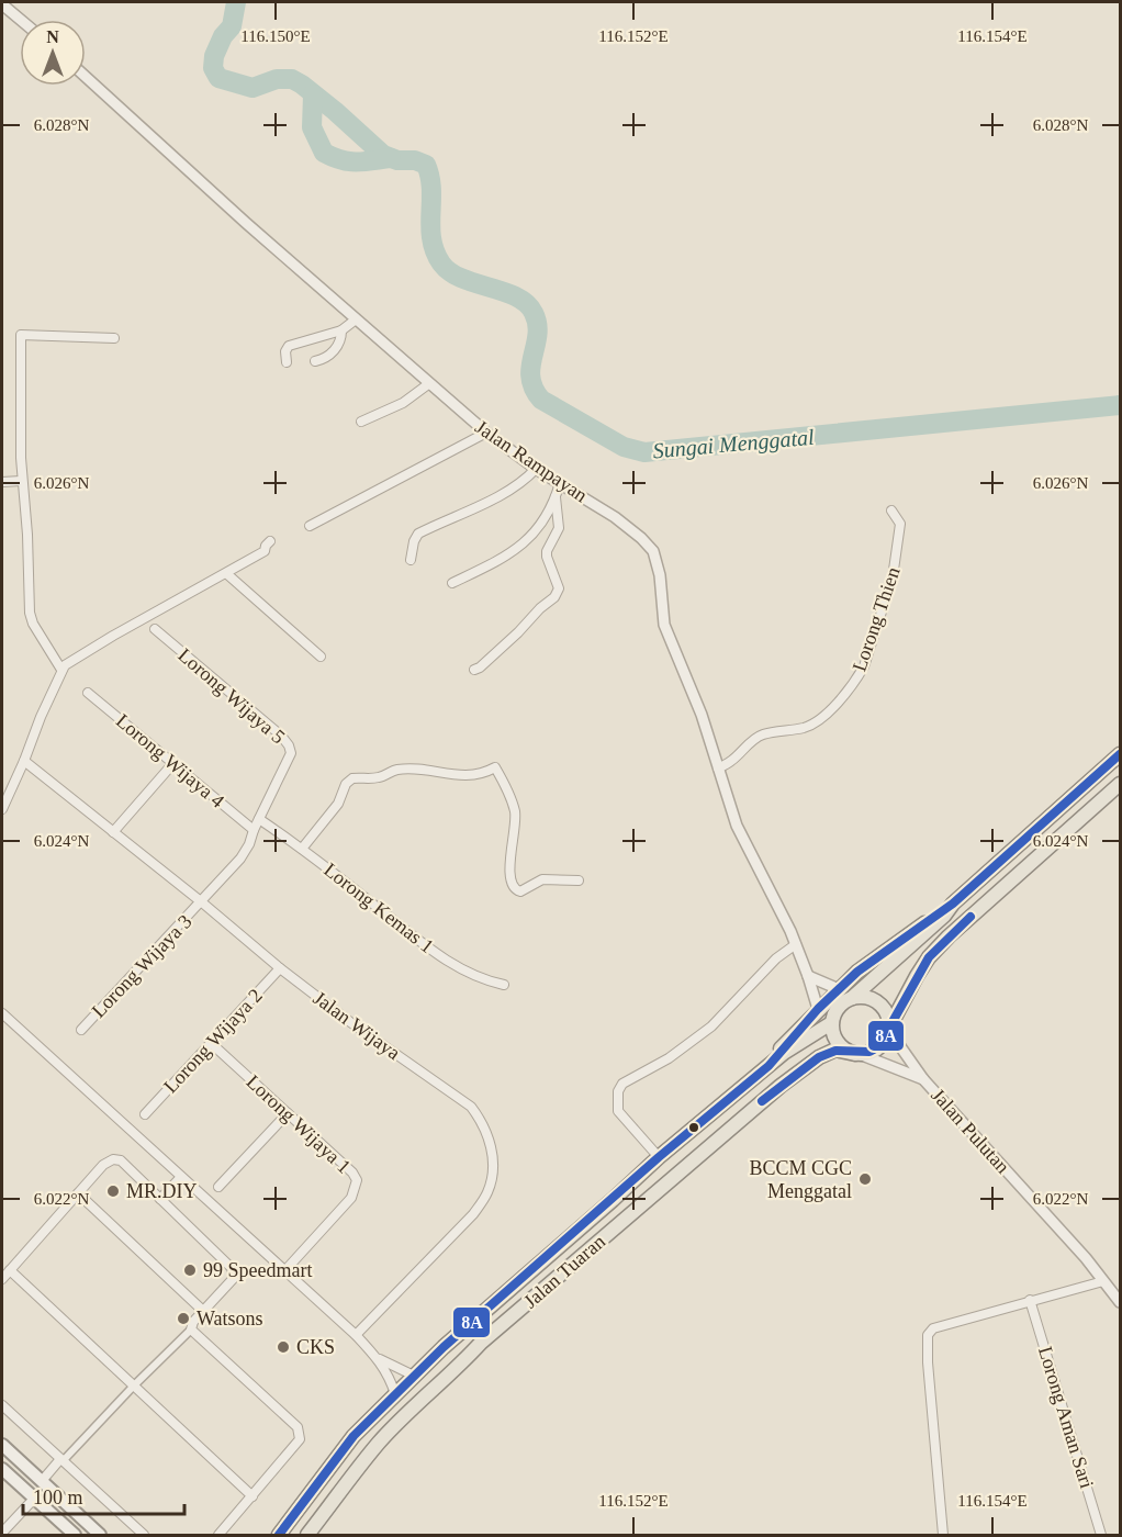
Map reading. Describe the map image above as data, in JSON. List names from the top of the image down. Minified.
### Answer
{"streets":{"main road":["Jalan Tuaran"],"street":["Jalan Rampayan","Lorong Thien","Lorong Wijaya 5","Lorong Wijaya 4","Lorong Kemas 1","Lorong Wijaya 3","Jalan Wijaya","Lorong Wijaya 2","Lorong Wijaya 1","Jalan Pulutan","Lorong Aman Sari"]},"crossings":[["Jalan Rampayan","Lorong Thien"],["Lorong Wijaya 5","Lorong Wijaya 4"],["Lorong Wijaya 5","Lorong Kemas 1"],["Lorong Wijaya 5","Lorong Wijaya 3"],["Lorong Wijaya 5","Jalan Wijaya"],["Lorong Wijaya 3","Jalan Wijaya"],["Jalan Wijaya","Lorong Wijaya 2"],["Lorong Wijaya 2","Lorong Wijaya 1"],["Jalan Pulutan","Jalan Tuaran"]],"water":["Sungai Menggatal"],"places":["BCCM CGC Menggatal","MR.DIY","99 Speedmart","Watsons","CKS"],"lines":["transit line 8A"],"scale_bar":"100 m","north":"top","coordinates":["116.150°E","116.152°E","116.154°E","6.028°N","6.026°N","6.024°N","6.022°N"]}
